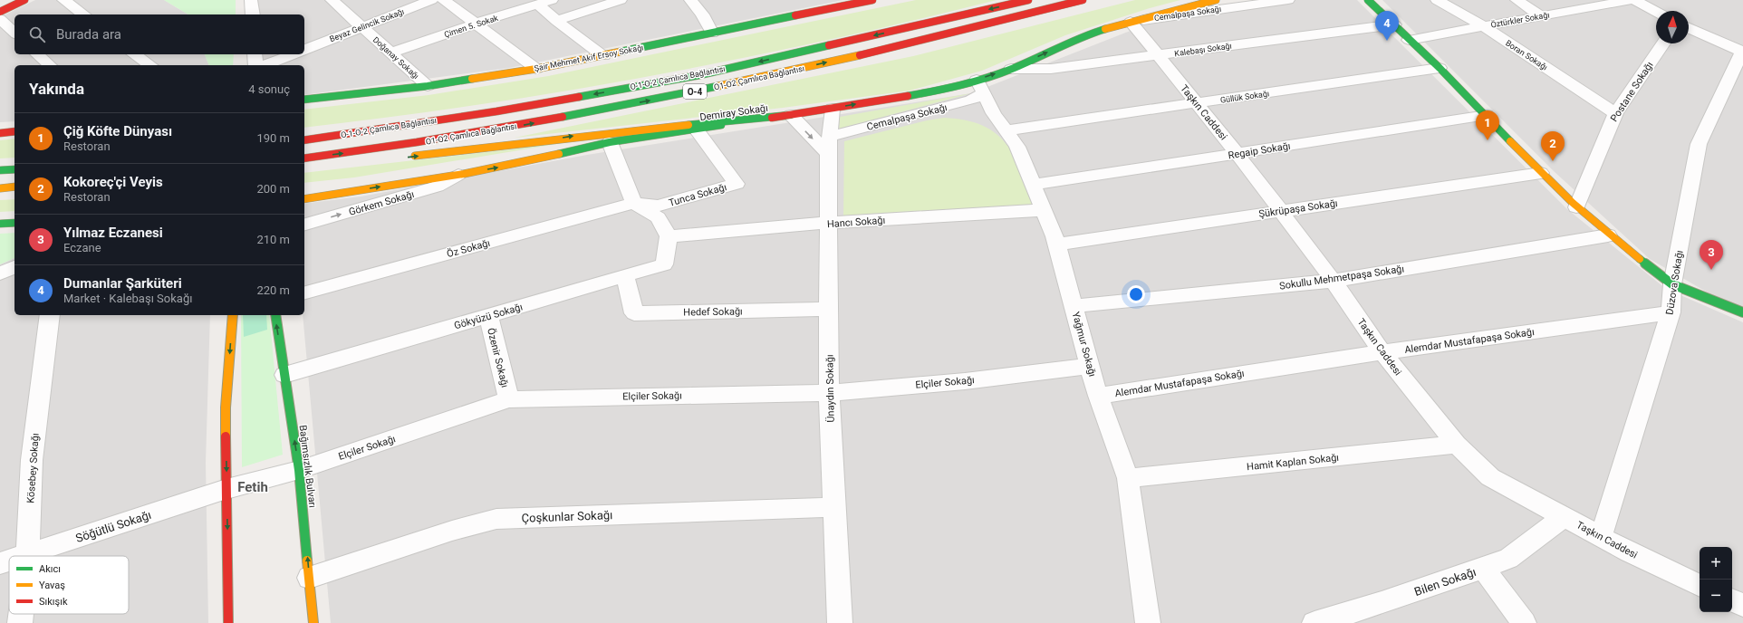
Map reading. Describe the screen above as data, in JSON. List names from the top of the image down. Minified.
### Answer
{"streets":{"main road":["Cemalpaşa Sokağı","Şair Mehmet Akif Ersoy Sokağı","O-1-O-2 Çamlıca Bağlantısı","O1-O2 Çamlıca Bağlantısı","O-4","Demiray Sokağı","Bağımsızlık Bulvarı"],"street":["Öztürkler Sokağı","Beyaz Gelincik Sokağı","Çimen 5. Sokak","Kalebaşı Sokağı","Boran Sokağı","Doğanay Sokağı","Postane Sokağı","Güllük Sokağı","Taşkın Caddesi","Regaip Sokağı","Tunca Sokağı","Görkem Sokağı","Şükrüpaşa Sokağı","Hancı Sokağı","Öz Sokağı","Sokullu Mehmetpaşa Sokağı","Düzova Sokağı","Hedef Sokağı","Gökyüzü Sokağı","Alemdar Mustafapaşa Sokağı","Yağmur Sokağı","Özenir Sokağı","Elçiler Sokağı","Ünaydın Sokağı","Hamit Kaplan Sokağı","Kösebey Sokağı","Çoşkunlar Sokağı","Söğütlü Sokağı","Bilen Sokağı"]},"crossings":[["Cemalpaşa Sokağı","Kalebaşı Sokağı"],["Cemalpaşa Sokağı","Demiray Sokağı"],["Cemalpaşa Sokağı","Taşkın Caddesi"],["Cemalpaşa Sokağı","Yağmur Sokağı"],["Cemalpaşa Sokağı","Ünaydın Sokağı"],["Öztürkler Sokağı","Boran Sokağı"],["Beyaz Gelincik Sokağı","Doğanay Sokağı"],["Çimen 5. Sokak","Doğanay Sokağı"],["Kalebaşı Sokağı","Demiray Sokağı"],["Kalebaşı Sokağı","Taşkın Caddesi"],["Boran Sokağı","Postane Sokağı"],["Doğanay Sokağı","Şair Mehmet Akif Ersoy Sokağı"],["Güllük Sokağı","Taşkın Caddesi"],["Güllük Sokağı","Yağmur Sokağı"],["Demiray Sokağı","Tunca Sokağı"],["Demiray Sokağı","Görkem Sokağı"],["Demiray Sokağı","Yağmur Sokağı"],["Demiray Sokağı","Ünaydın Sokağı"],["Taşkın Caddesi","Regaip Sokağı"],["Taşkın Caddesi","Şükrüpaşa Sokağı"],["Taşkın Caddesi","Sokullu Mehmetpaşa Sokağı"],["Taşkın Caddesi","Düzova Sokağı"],["Taşkın Caddesi","Alemdar Mustafapaşa Sokağı"],["Taşkın Caddesi","Hamit Kaplan Sokağı"],["Taşkın Caddesi","Bilen Sokağı"],["Regaip Sokağı","Yağmur Sokağı"],["Tunca Sokağı","Öz Sokağı"],["Şükrüpaşa Sokağı","Yağmur Sokağı"],["Hancı Sokağı","Gökyüzü Sokağı"],["Hancı Sokağı","Yağmur Sokağı"],["Hancı Sokağı","Ünaydın Sokağı"],["Sokullu Mehmetpaşa Sokağı","Yağmur Sokağı"],["Düzova Sokağı","Alemdar Mustafapaşa Sokağı"],["Hedef Sokağı","Gökyüzü Sokağı"],["Hedef Sokağı","Ünaydın Sokağı"],["Gökyüzü Sokağı","Özenir Sokağı"],["Gökyüzü Sokağı","Bağımsızlık Bulvarı"],["Alemdar Mustafapaşa Sokağı","Yağmur Sokağı"],["Yağmur Sokağı","Elçiler Sokağı"],["Yağmur Sokağı","Hamit Kaplan Sokağı"],["Özenir Sokağı","Elçiler Sokağı"],["Elçiler Sokağı","Ünaydın Sokağı"],["Elçiler Sokağı","Bağımsızlık Bulvarı"],["Elçiler Sokağı","Söğütlü Sokağı"],["Ünaydın Sokağı","Çoşkunlar Sokağı"],["Bağımsızlık Bulvarı","Çoşkunlar Sokağı"],["Kösebey Sokağı","Söğütlü Sokağı"]],"one_way":["Görkem Sokağı"],"districts":["Fetih"],"legend":["Akıcı","Yavaş","Sıkışık"],"north":"top","page":{"pins":["4","1","2","3"],"search":"Burada ara","heading":["Yakında","4 sonuç"],"list":[{"mark":"1","name":"Çiğ Köfte Dünyası","note":"Restoran","value":"190 m"},{"mark":"2","name":"Kokoreç'çi Veyis","note":"Restoran","value":"200 m"},{"mark":"3","name":"Yılmaz Eczanesi","note":"Eczane","value":"210 m"},{"mark":"4","name":"Dumanlar Şarküteri","note":"Market · Kalebaşı Sokağı","value":"220 m"}],"map_buttons":["+","−"]}}
